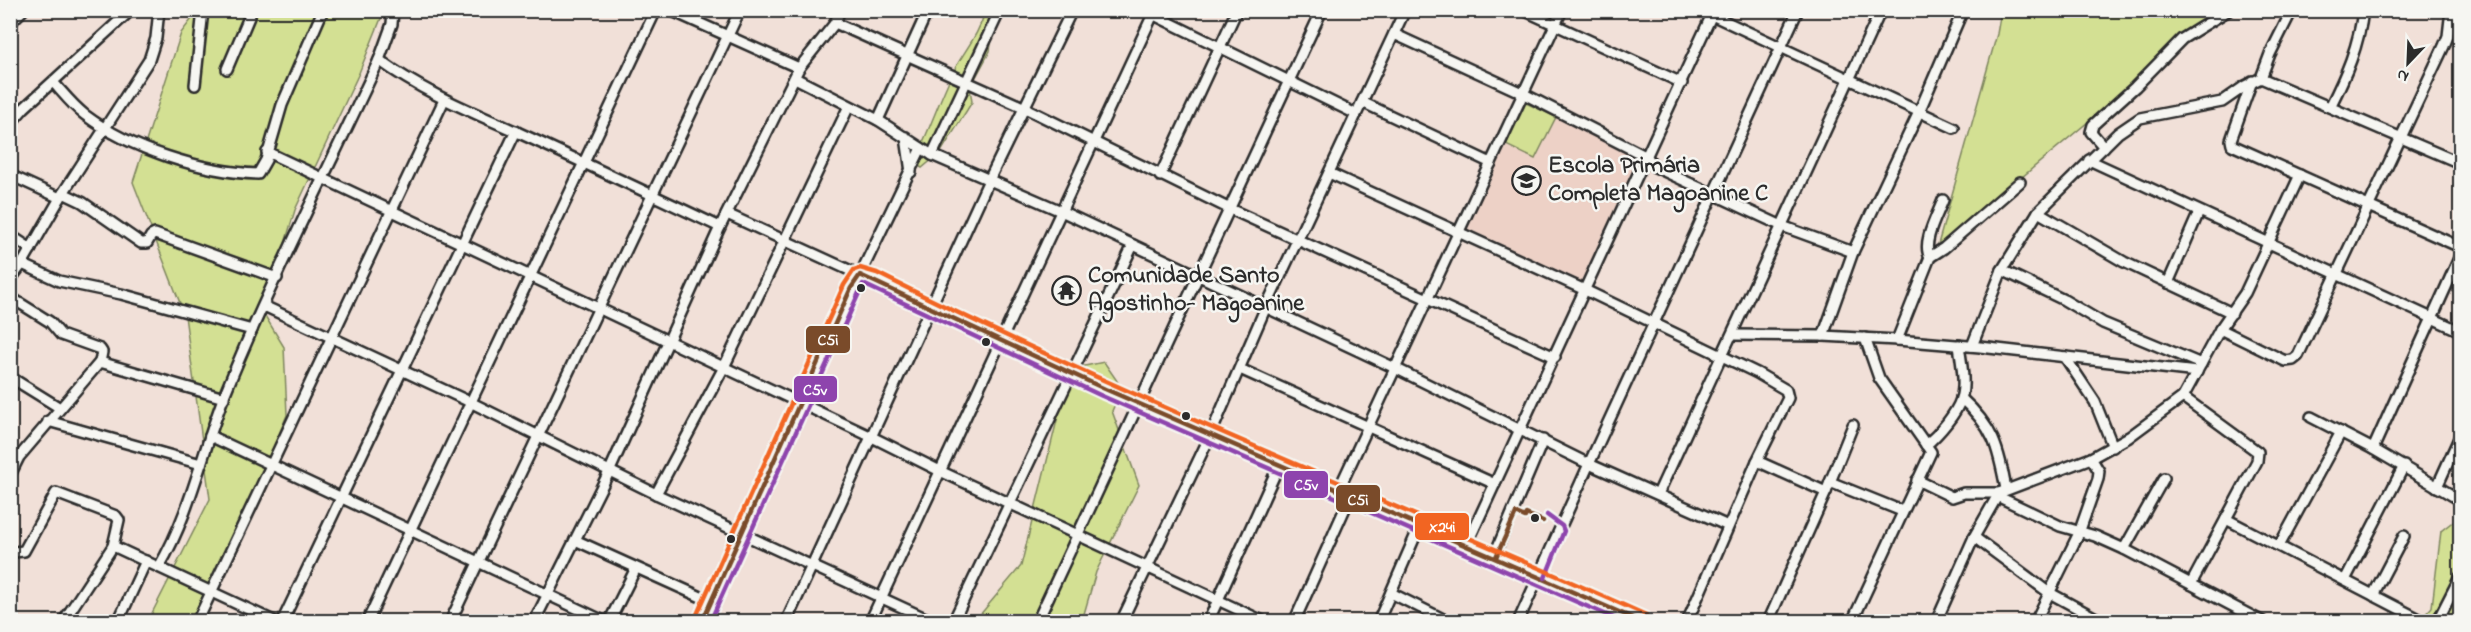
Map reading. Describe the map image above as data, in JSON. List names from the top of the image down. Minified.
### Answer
{"places":{"school or university":["Escola Primária Completa Magoanine C"],"temple":["Comunidade Santo Agostinho- Magoanine"]},"lines":["transit line X24i","transit line C5i","transit line C5v"],"north":"bottom left"}
